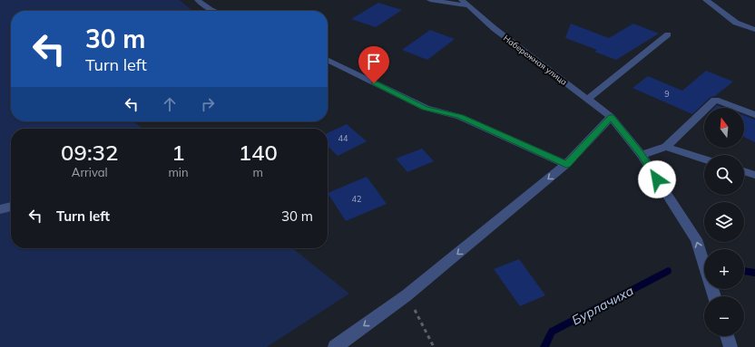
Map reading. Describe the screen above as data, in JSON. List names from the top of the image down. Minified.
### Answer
{"streets":{"street":["Набережная улица"]},"one_way":["Набережная улица"],"water":["Бурлачиха"],"house_numbers":["9","44","42"],"north":"top","page":{"turn":["30 m","Turn left"],"map_buttons":["+","−"],"eta":["09:32","Arrival","1","min","140","m"],"list":[{"name":"Turn left","value":"30 m"}]}}
